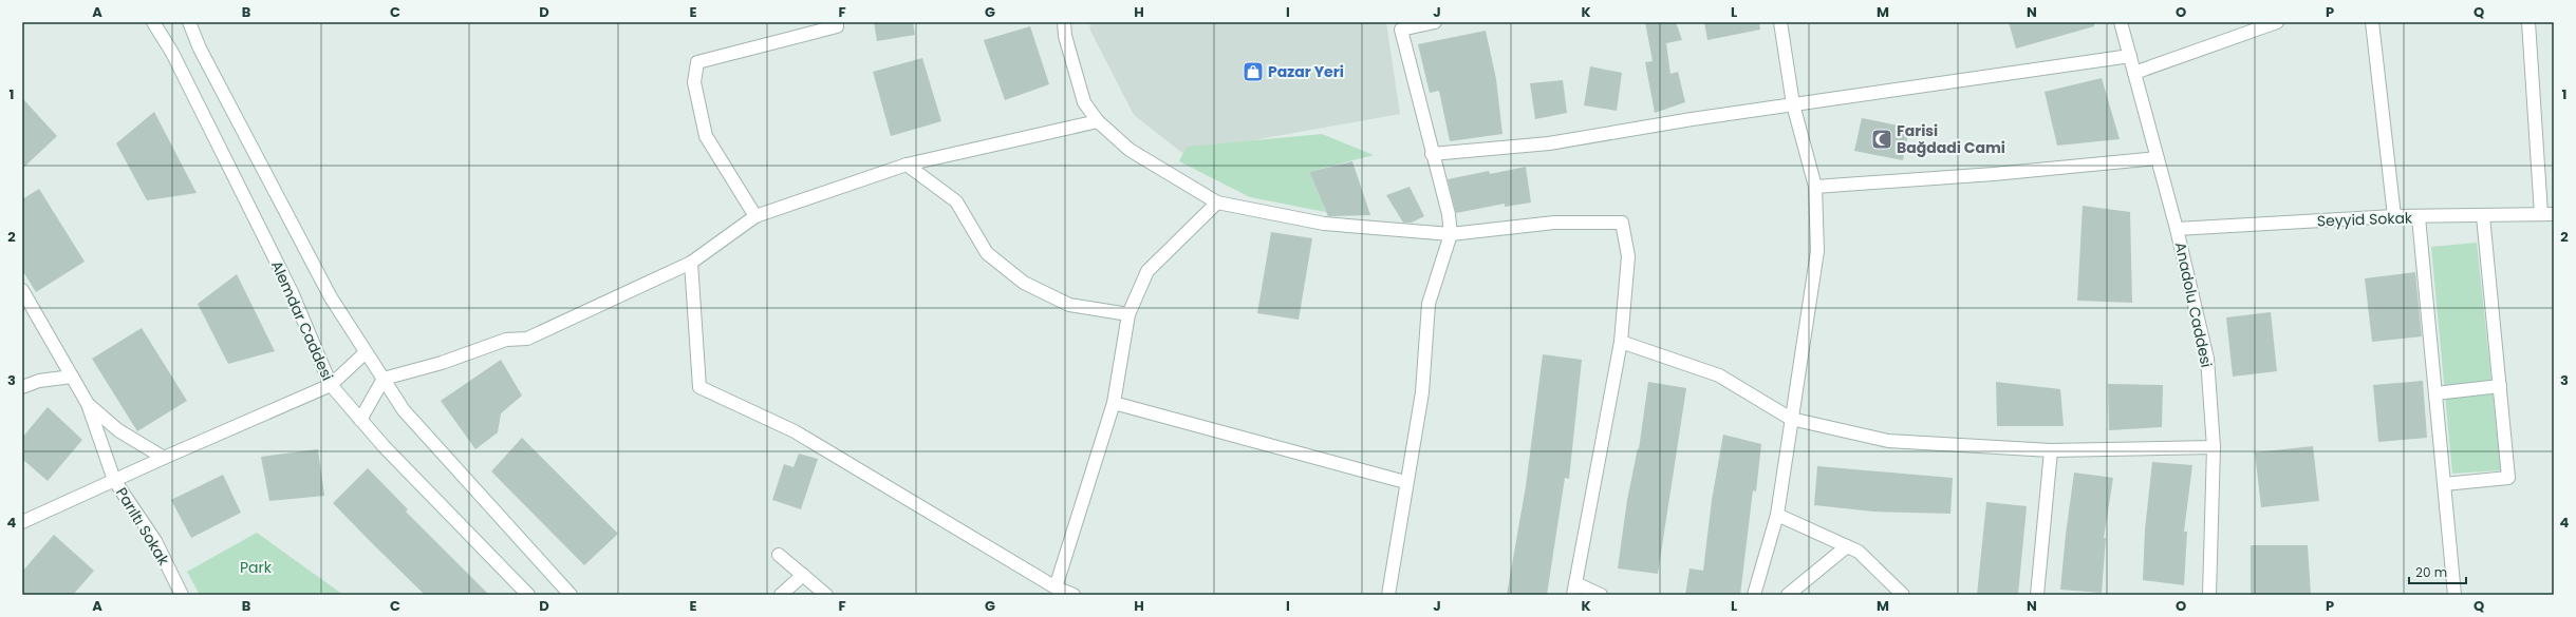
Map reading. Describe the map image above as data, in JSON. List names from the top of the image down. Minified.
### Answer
{"streets":{"street":["Seyyid Sokak","Anadolu Caddesi","Alemdar Caddesi","Parıltı Sokak"]},"crossings":[["Seyyid Sokak","Anadolu Caddesi"]],"parks":["Park"],"places":{"shop":["Pazar Yeri"],"mosque":["Farisi Bağdadi Cami"]},"scale_bar":"20 m","grid":{"columns":["A","B","C","D","E","F","G","H","I","J","K","L","M","N","O","P","Q"],"rows":["1","2","3","4"]}}
